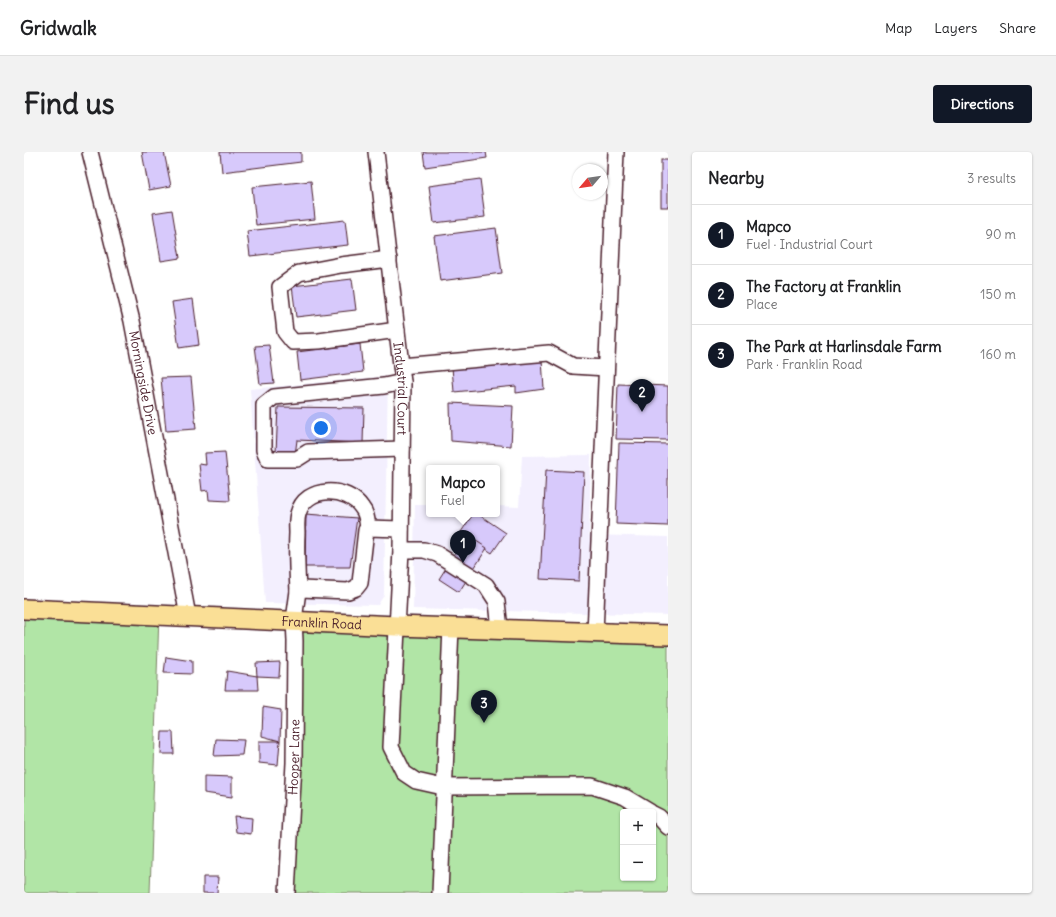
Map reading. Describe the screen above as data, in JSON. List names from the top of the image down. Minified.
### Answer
{"streets":{"main road":["Franklin Road"],"street":["Morningside Drive","Industrial Court","Hooper Lane"]},"crossings":[["Morningside Drive","Franklin Road"],["Industrial Court","Franklin Road"],["Franklin Road","Hooper Lane"]],"north":"bottom left","page":{"header":"Gridwalk","nav":["Map","Layers","Share"],"buttons":"Directions","title":"Find us","heading":["Nearby","3 results"],"list":[{"mark":"1","name":"Mapco","note":"Fuel · Industrial Court","value":"90 m"},{"mark":"2","name":"The Factory at Franklin","note":"Place","value":"150 m"},{"mark":"3","name":"The Park at Harlinsdale Farm","note":"Park · Franklin Road","value":"160 m"}],"pins":["2","1","3"],"popup":["Mapco","Fuel"],"map_buttons":["+","−"]}}
